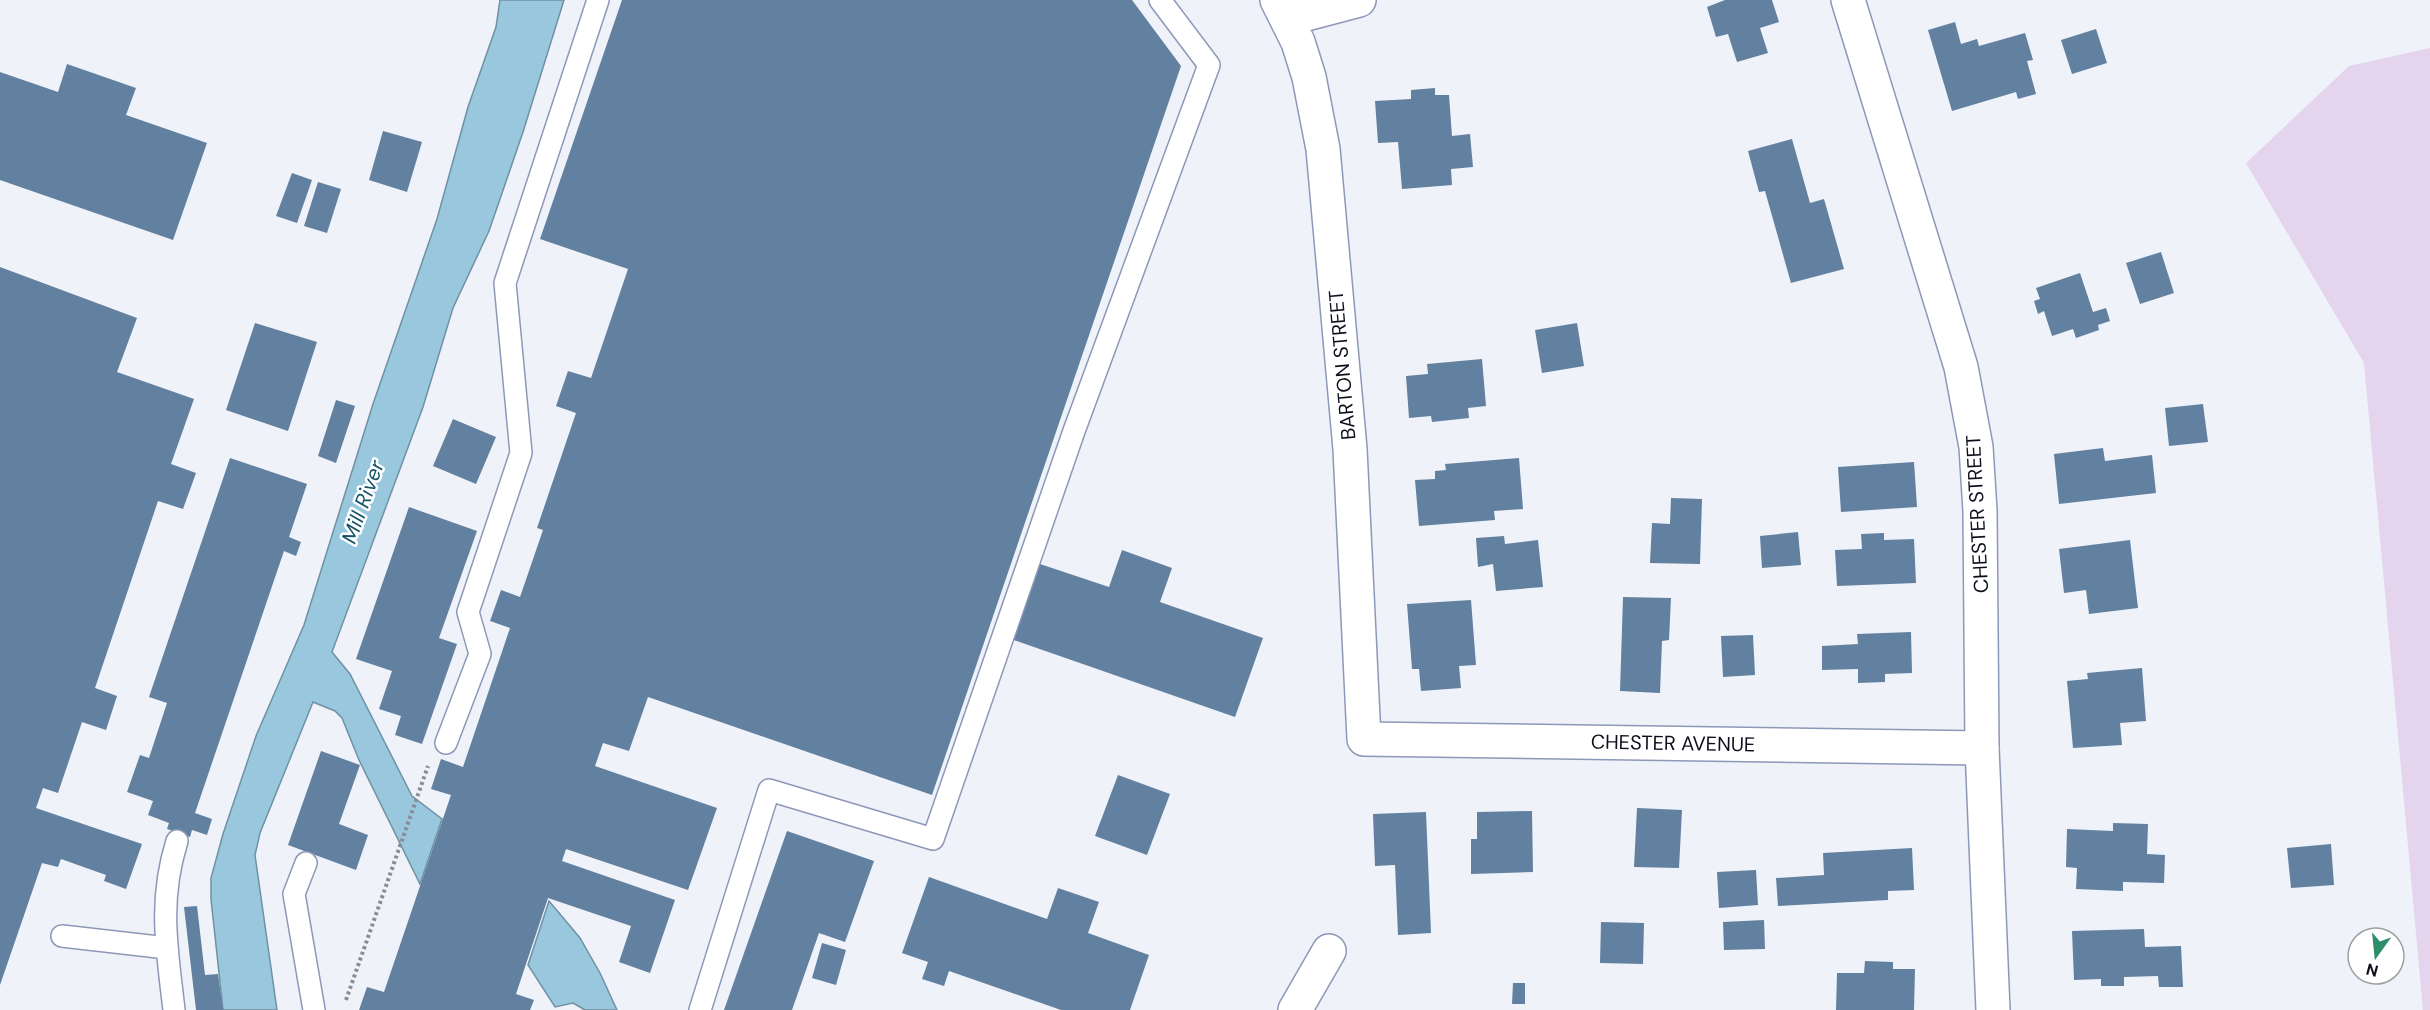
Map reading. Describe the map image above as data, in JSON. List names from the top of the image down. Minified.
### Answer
{"streets":{"street":["BARTON STREET","CHESTER STREET","CHESTER AVENUE"]},"crossings":[["BARTON STREET","CHESTER AVENUE"],["CHESTER STREET","CHESTER AVENUE"]],"water":["Mill River"],"north":"bottom"}
